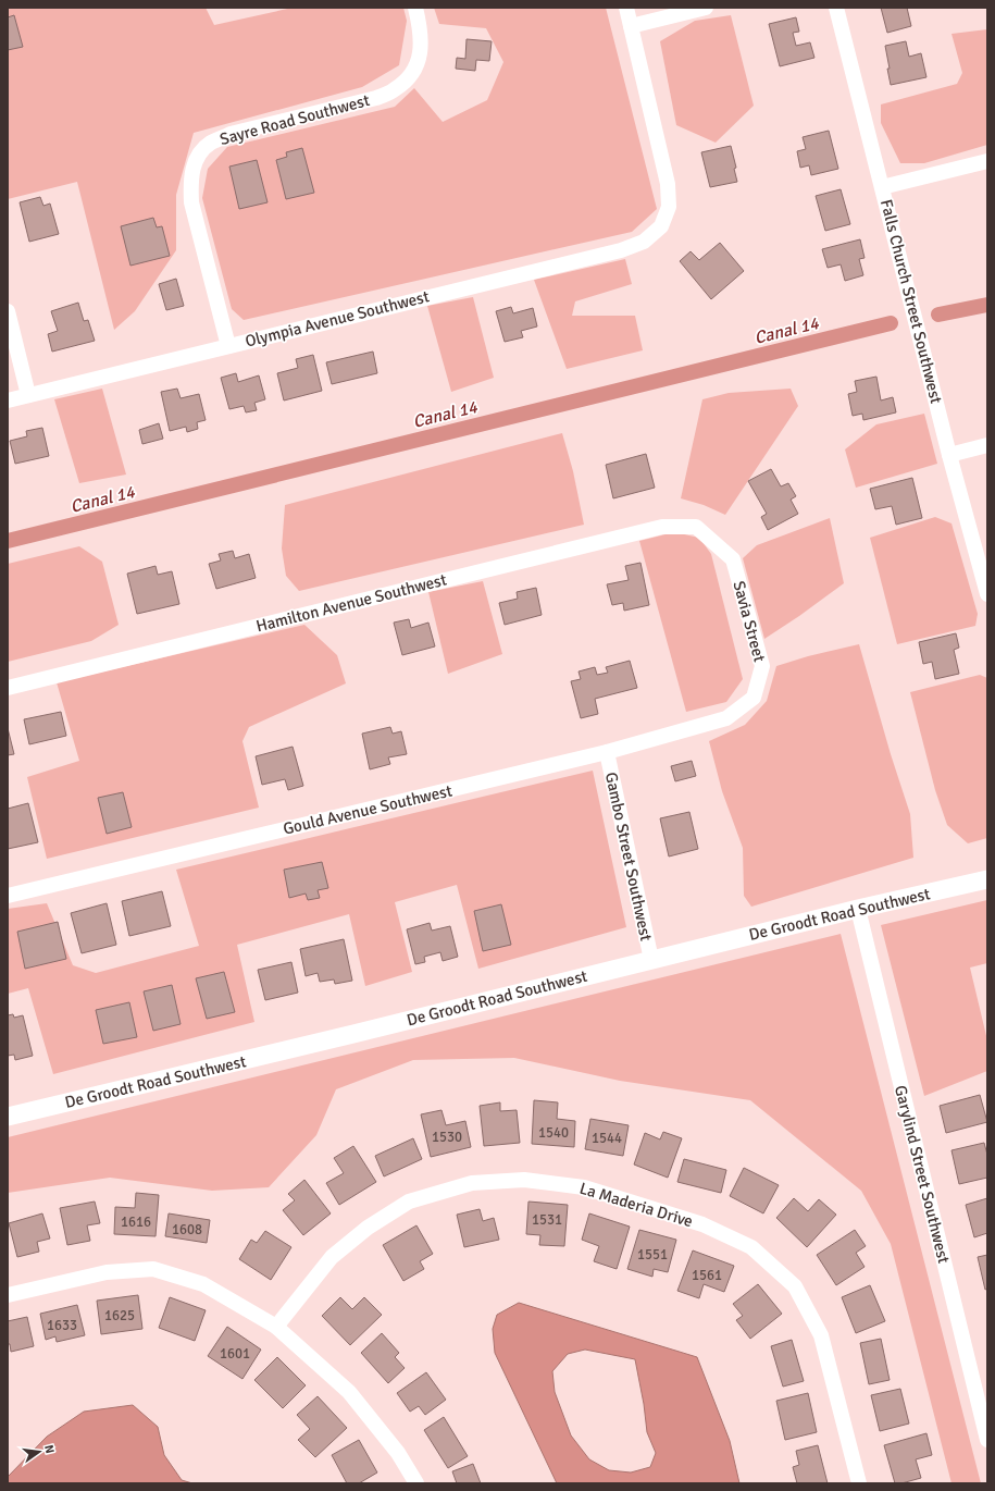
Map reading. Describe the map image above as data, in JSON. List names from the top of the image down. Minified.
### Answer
{"streets":{"street":["Sayre Road Southwest","Falls Church Street Southwest","Olympia Avenue Southwest","Hamilton Avenue Southwest","Savia Street","Gould Avenue Southwest","Gambo Street Southwest","De Groodt Road Southwest","Garylind Street Southwest","La Maderia Drive"]},"crossings":[["Sayre Road Southwest","Olympia Avenue Southwest"],["Hamilton Avenue Southwest","Savia Street"],["Savia Street","Gould Avenue Southwest"],["Gould Avenue Southwest","Gambo Street Southwest"],["Gambo Street Southwest","De Groodt Road Southwest"],["De Groodt Road Southwest","Garylind Street Southwest"]],"water":["Canal 14"],"house_numbers":["1540","1530","1544","1531","1616","1608","1551","1561","1625","1633","1601"],"north":"right"}
